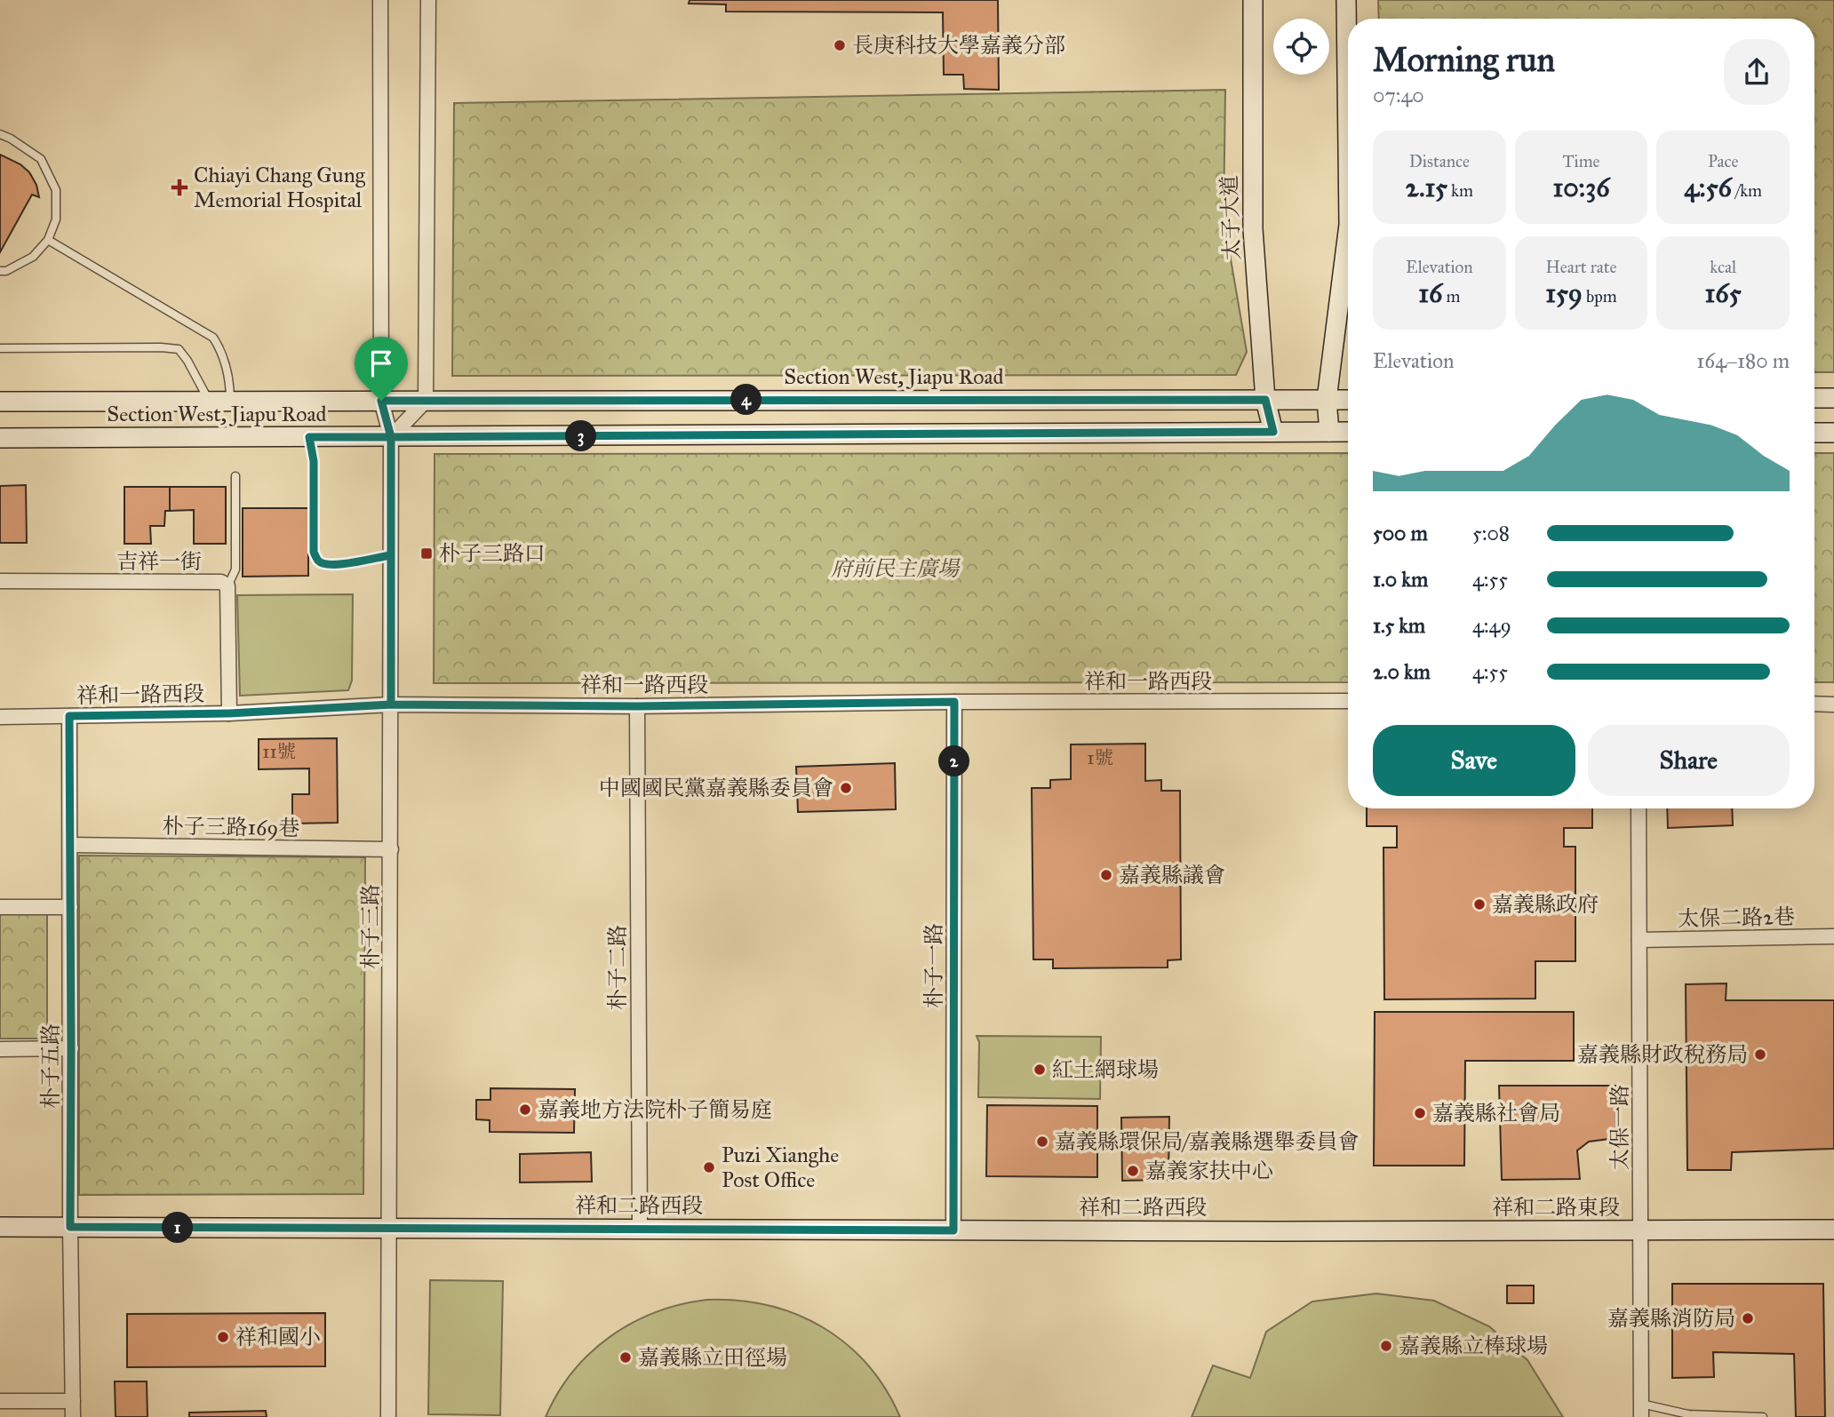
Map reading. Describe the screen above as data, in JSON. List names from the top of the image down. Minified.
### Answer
{"streets":{"main road":["太子大道","Section West, Jiapu Road","祥和二路西段","祥和二路東段"],"street":["吉祥一街","祥和一路西段","朴子三路169巷","太保二路2巷","朴子三路","朴子一路","朴子二路","朴子五路","太保一路"]},"crossings":[["太子大道","Section West, Jiapu Road"],["Section West, Jiapu Road","朴子三路"],["吉祥一街","祥和一路西段"],["祥和一路西段","朴子三路"],["祥和一路西段","朴子一路"],["祥和一路西段","朴子二路"],["祥和一路西段","朴子五路"],["朴子三路169巷","朴子三路"],["朴子三路169巷","朴子五路"],["太保二路2巷","太保一路"],["朴子三路","祥和二路西段"],["朴子一路","祥和二路西段"],["朴子二路","祥和二路西段"],["朴子五路","祥和二路西段"],["太保一路","祥和二路東段"],["祥和二路西段","祥和二路東段"]],"parks":["府前民主廣場"],"places":{"other":["長庚科技大學嘉義分部","中國國民黨嘉義縣委員會","嘉義縣議會","嘉義縣政府","嘉義縣財政稅務局","紅土網球場","嘉義地方法院朴子簡易庭","嘉義縣社會局","嘉義縣環保局/嘉義縣選舉委員會","Puzi Xianghe Post Office","嘉義家扶中心","嘉義縣消防局","祥和國小","嘉義縣立棒球場","嘉義縣立田徑場"],"health":["Chiayi Chang Gung Memorial Hospital"],"transit":["朴子三路口"]},"house_numbers":["11號","1號"],"page":{"heading":["Morning run","07:40"],"stats":[["Distance","2.15 km"],["Time","10:36"],["Pace","4:56 /km"],["Elevation","16 m"],["Heart rate","159 bpm"],["kcal","165"]],"chart":["Elevation","164–180 m"],"pins":["4","3","2","1"],"list":[{"name":"500 m","note":"5:08"},{"name":"1.0 km","note":"4:55"},{"name":"1.5 km","note":"4:49"},{"name":"2.0 km","note":"4:55"}],"buttons":["Save","Share"]}}
